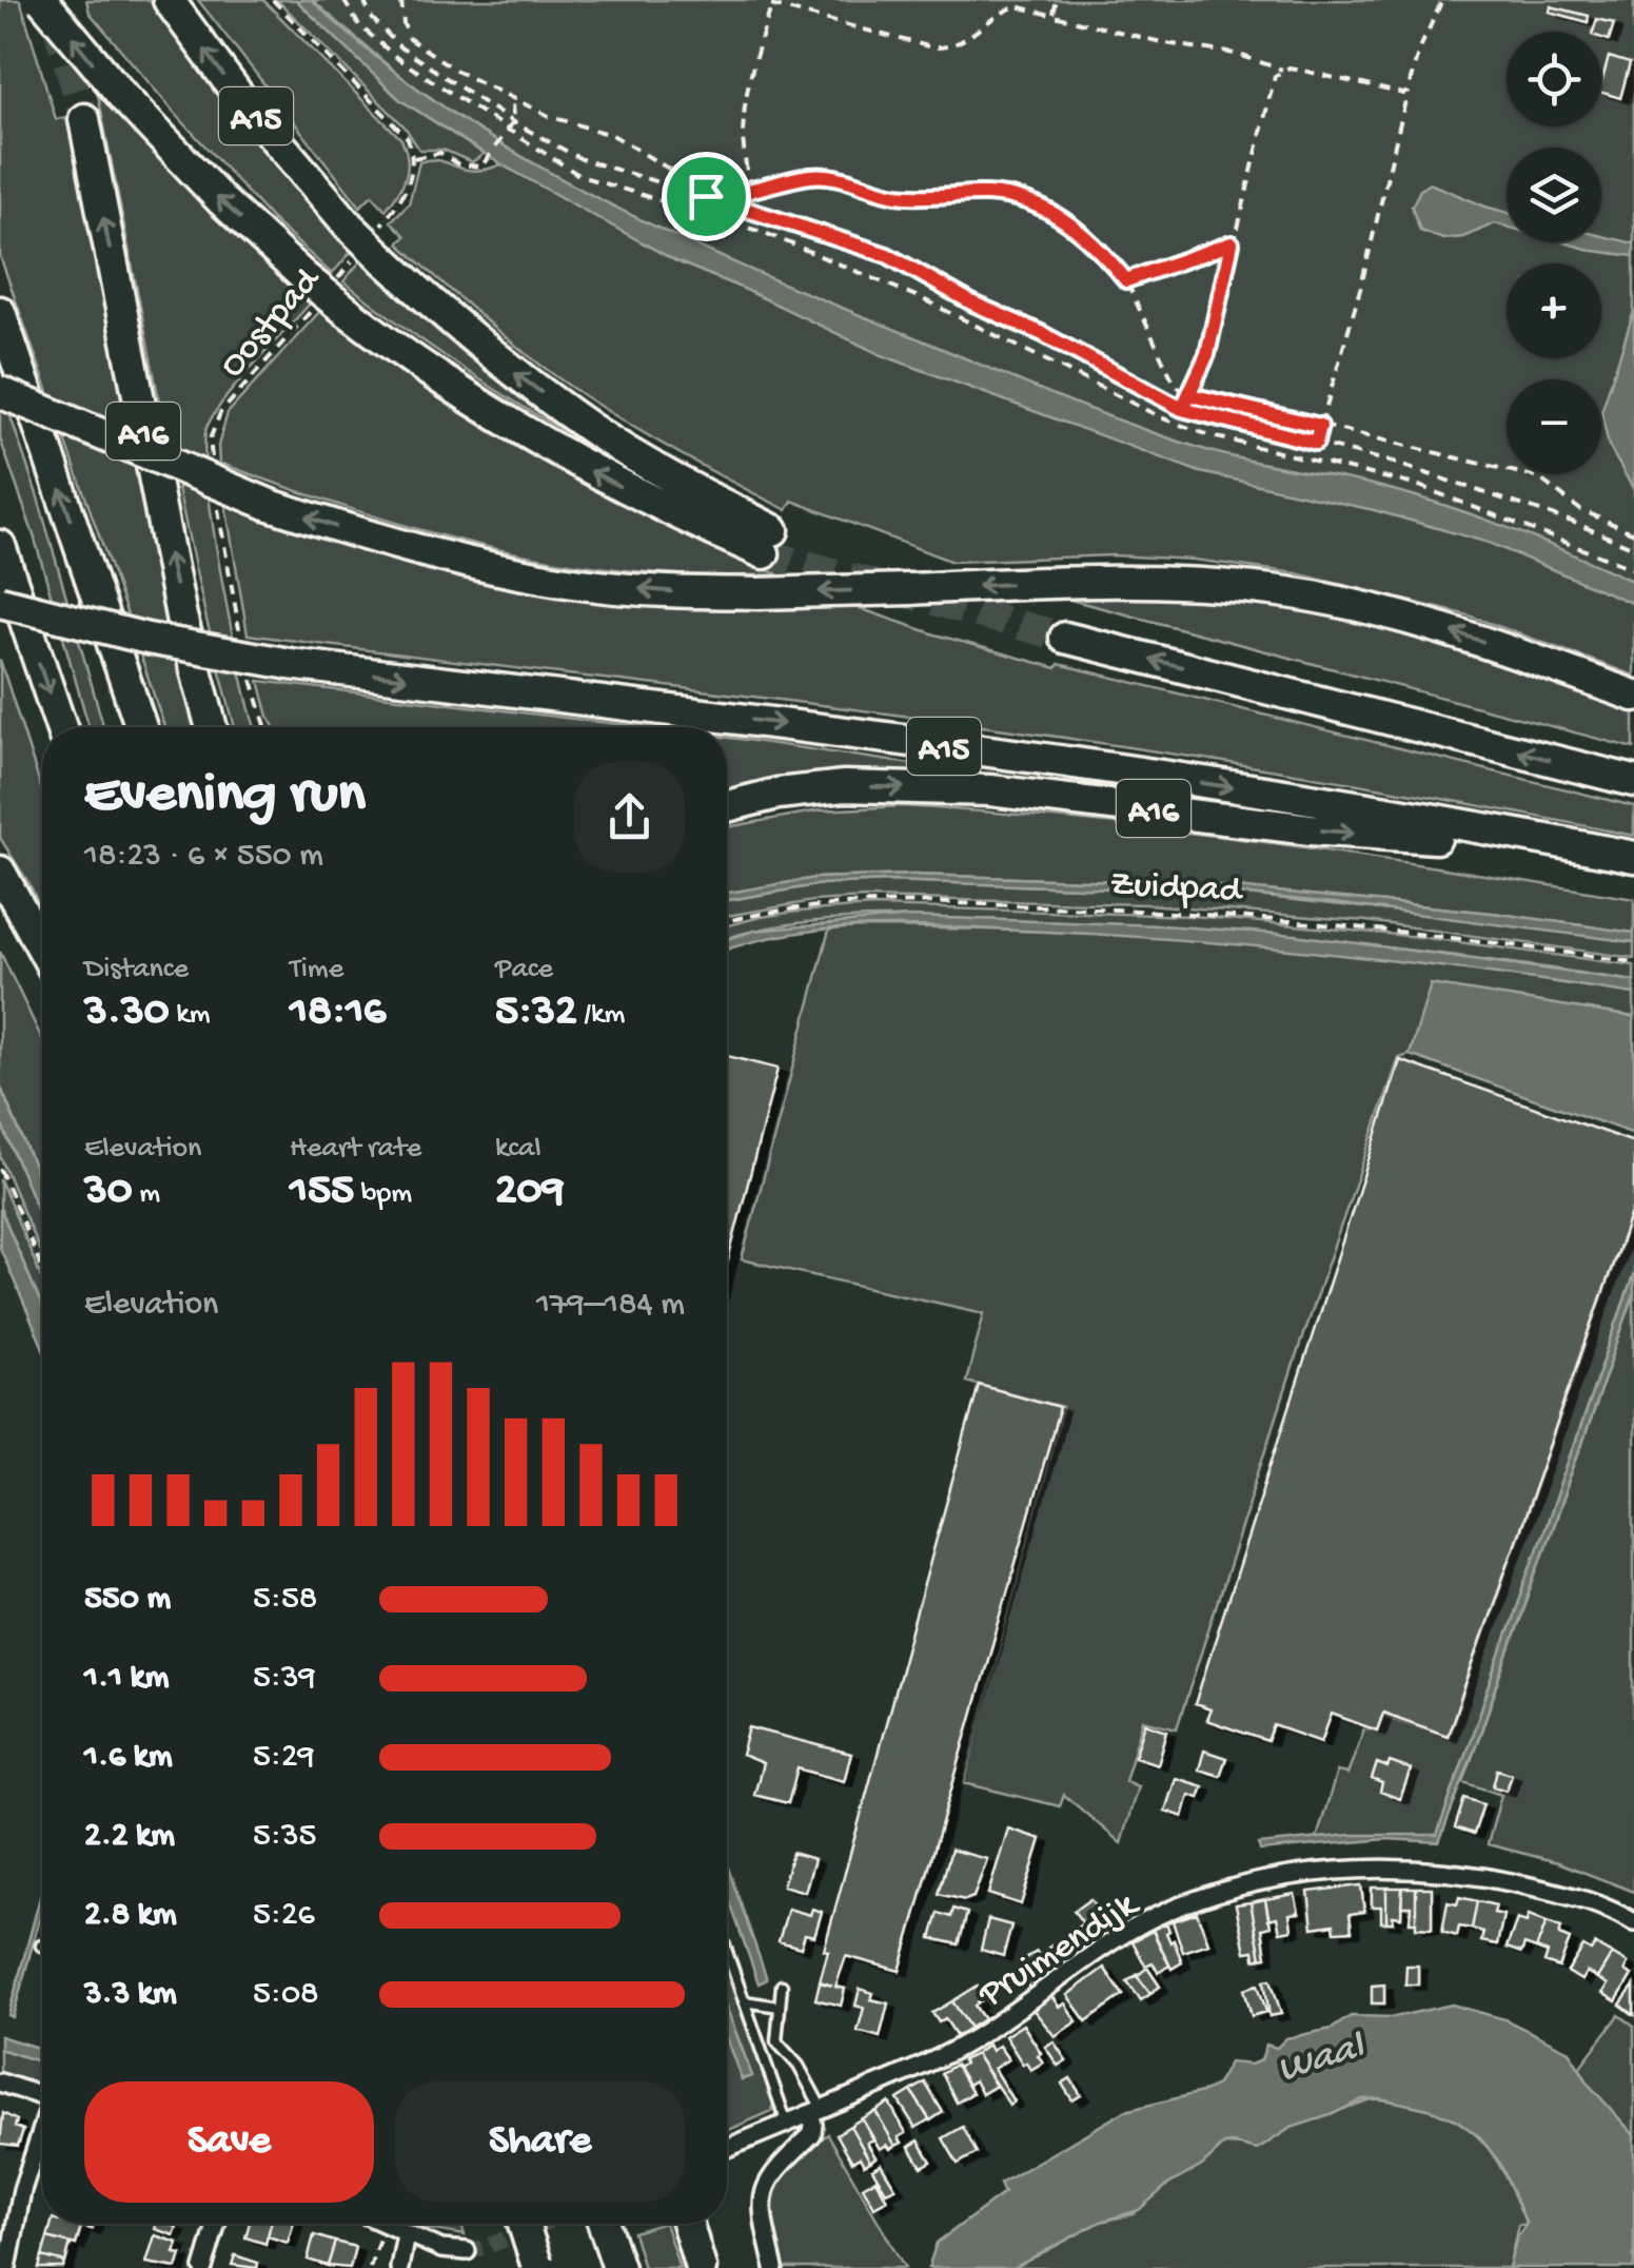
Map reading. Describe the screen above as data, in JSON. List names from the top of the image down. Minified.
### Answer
{"streets":{"highway":["A15","A16"],"street":["Pruimendijk"],"path":["Oostpad","Zuidpad"]},"crossings":[["A15","Oostpad"],["A15","A16"]],"water":["Waal"],"page":{"map_buttons":["+","−"],"heading":["Evening run","18:23 · 6 × 550 m"],"stats":[["Distance","3.30 km"],["Time","18:16"],["Pace","5:32 /km"],["Elevation","30 m"],["Heart rate","155 bpm"],["kcal","209"]],"chart":["Elevation","179–184 m"],"list":[{"name":"550 m","note":"5:58"},{"name":"1.1 km","note":"5:39"},{"name":"1.6 km","note":"5:29"},{"name":"2.2 km","note":"5:35"},{"name":"2.8 km","note":"5:26"},{"name":"3.3 km","note":"5:08"}],"buttons":["Save","Share"]}}
